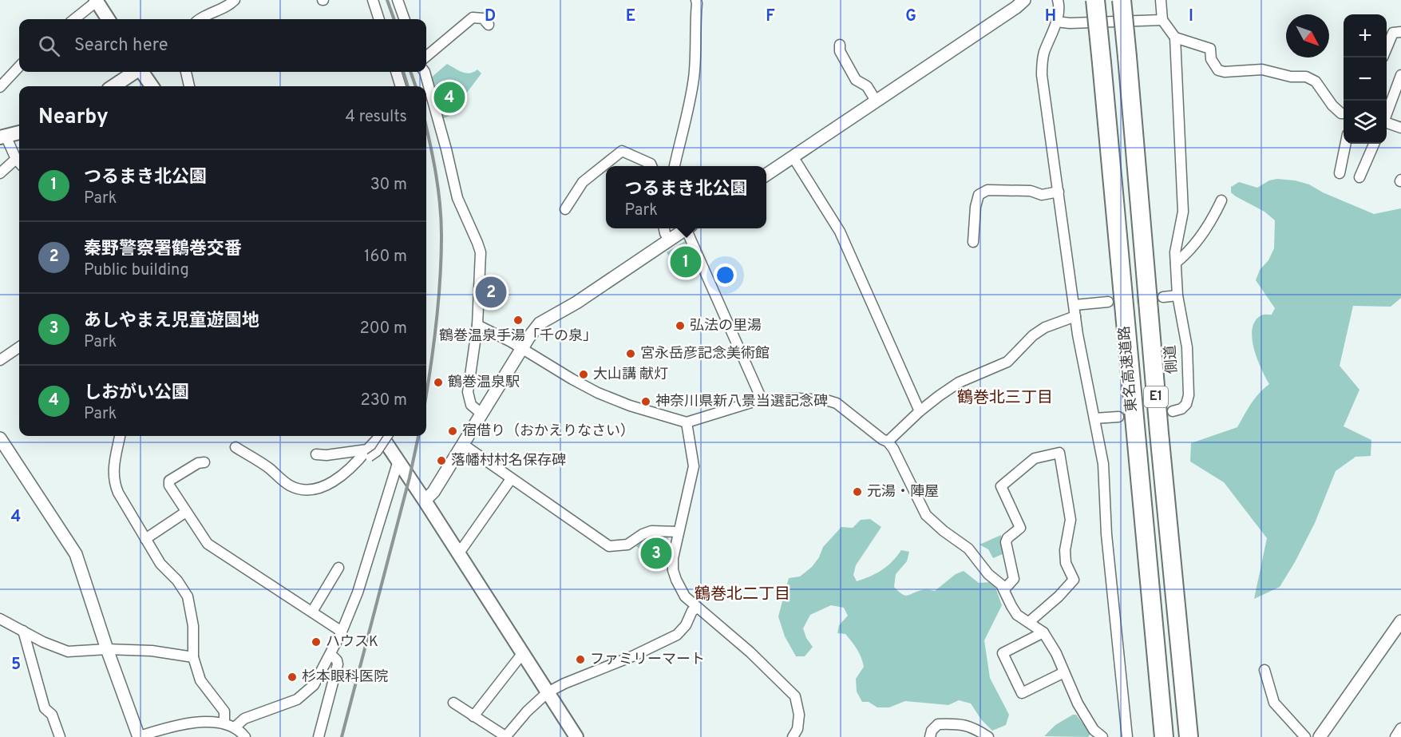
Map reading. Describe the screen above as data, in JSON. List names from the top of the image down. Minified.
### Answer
{"streets":{"highway":["東名高速道路","E1"],"street":["側道"]},"districts":["鶴巻北三丁目","鶴巻北二丁目"],"places":["鶴巻温泉手湯「千の泉」","弘法の里湯","宮永岳彦記念美術館","大山講 献灯","鶴巻温泉駅","神奈川県新八景当選記念碑","宿借り（おかえりなさい）","落幡村村名保存碑","元湯・陣屋","ハウスK","ファミリーマート","杉本眼科医院"],"north":"bottom right","page":{"map_buttons":["+","−"],"search":"Search here","pins":["4","1","2","3"],"heading":["Nearby","4 results"],"list":[{"mark":"1","name":"つるまき北公園","note":"Park","value":"30 m"},{"mark":"2","name":"秦野警察署鶴巻交番","note":"Public building","value":"160 m"},{"mark":"3","name":"あしやまえ児童遊園地","note":"Park","value":"200 m"},{"mark":"4","name":"しおがい公園","note":"Park","value":"230 m"}],"popup":["つるまき北公園","Park"]},"grid":{"columns":["D","E","F","G","H","I"],"rows":["4","5"]}}
